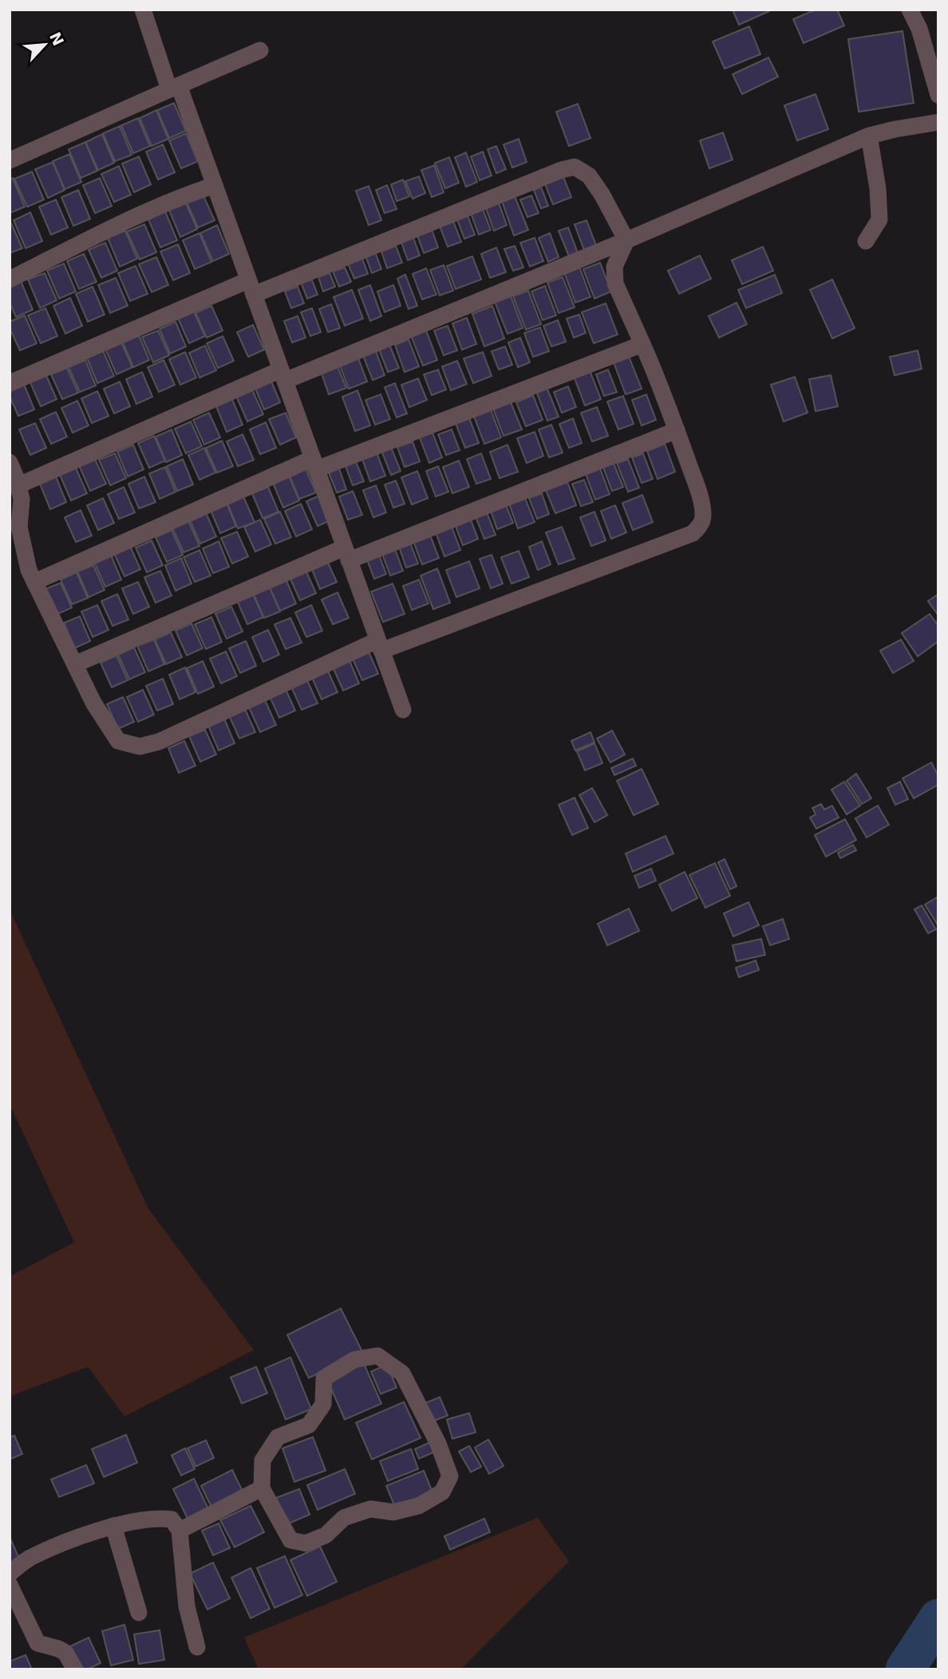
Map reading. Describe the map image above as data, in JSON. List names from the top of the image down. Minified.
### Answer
{"north":"top right"}
